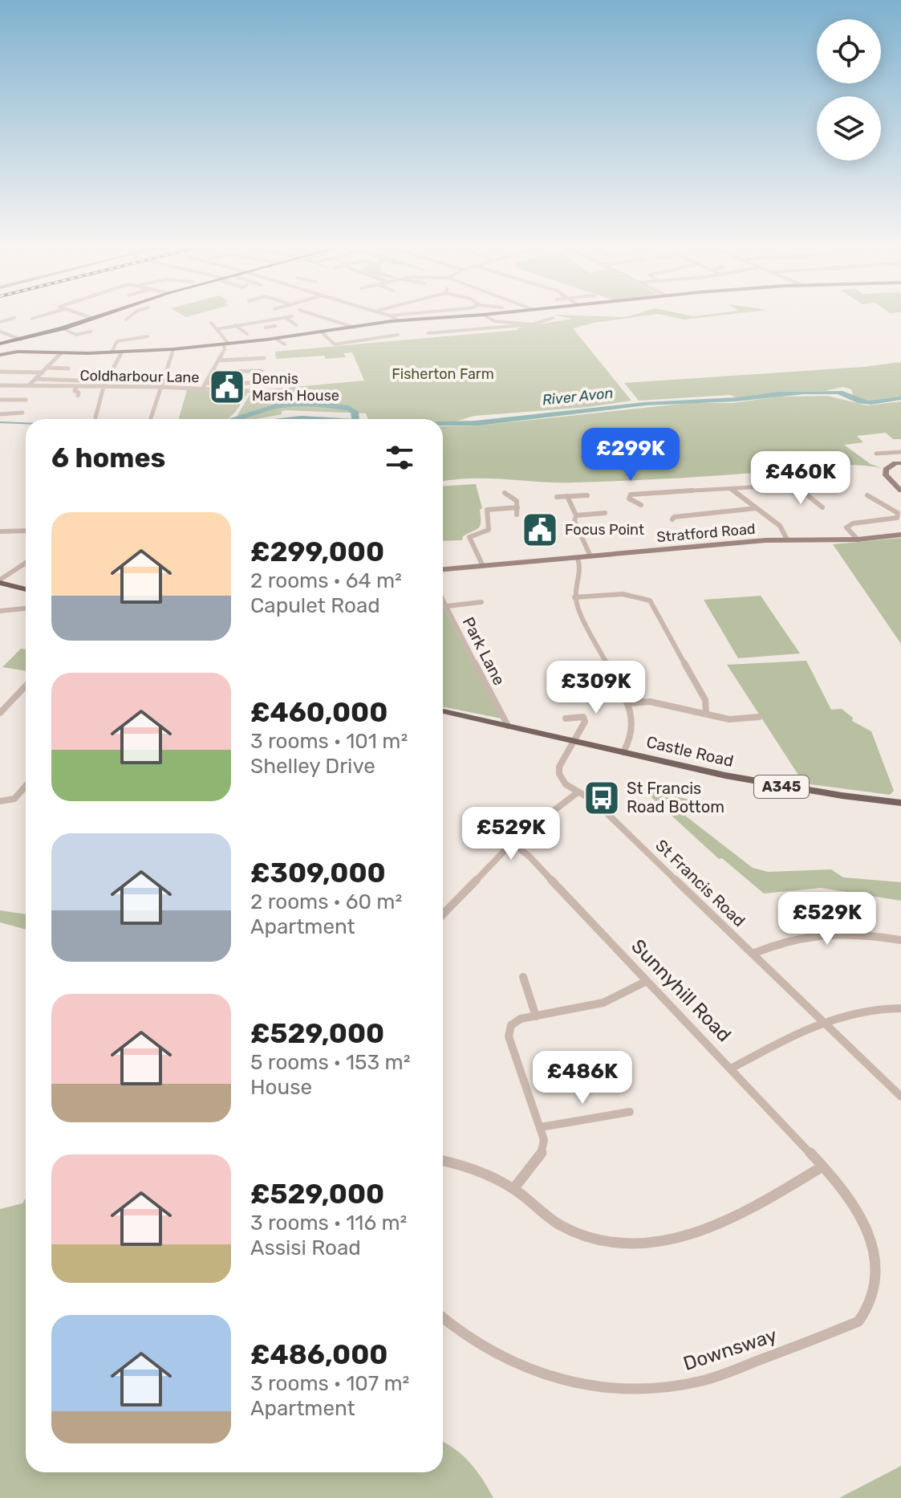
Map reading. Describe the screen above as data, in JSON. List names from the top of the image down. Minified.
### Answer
{"streets":{"main road":["Castle Road","A345"],"street":["Coldharbour Lane","Stratford Road","Park Lane","St Francis Road","Sunnyhill Road","Downsway"]},"crossings":[["Park Lane","Castle Road"],["Castle Road","St Francis Road"]],"water":["River Avon"],"parks":["Fisherton Farm"],"places":{"public building":["Dennis Marsh House","Focus Point"],"bus stop":["St Francis Road Bottom"]},"page":{"heading":"6 homes","price":["£299K","£460K","£309K","£529K","£529K","£486K"],"list":[{"name":"£299,000","note":"2 rooms · 64 m² · Capulet Road"},{"name":"£460,000","note":"3 rooms · 101 m² · Shelley Drive"},{"name":"£309,000","note":"2 rooms · 60 m² · Apartment"},{"name":"£529,000","note":"5 rooms · 153 m² · House"},{"name":"£529,000","note":"3 rooms · 116 m² · Assisi Road"},{"name":"£486,000","note":"3 rooms · 107 m² · Apartment"}]}}
